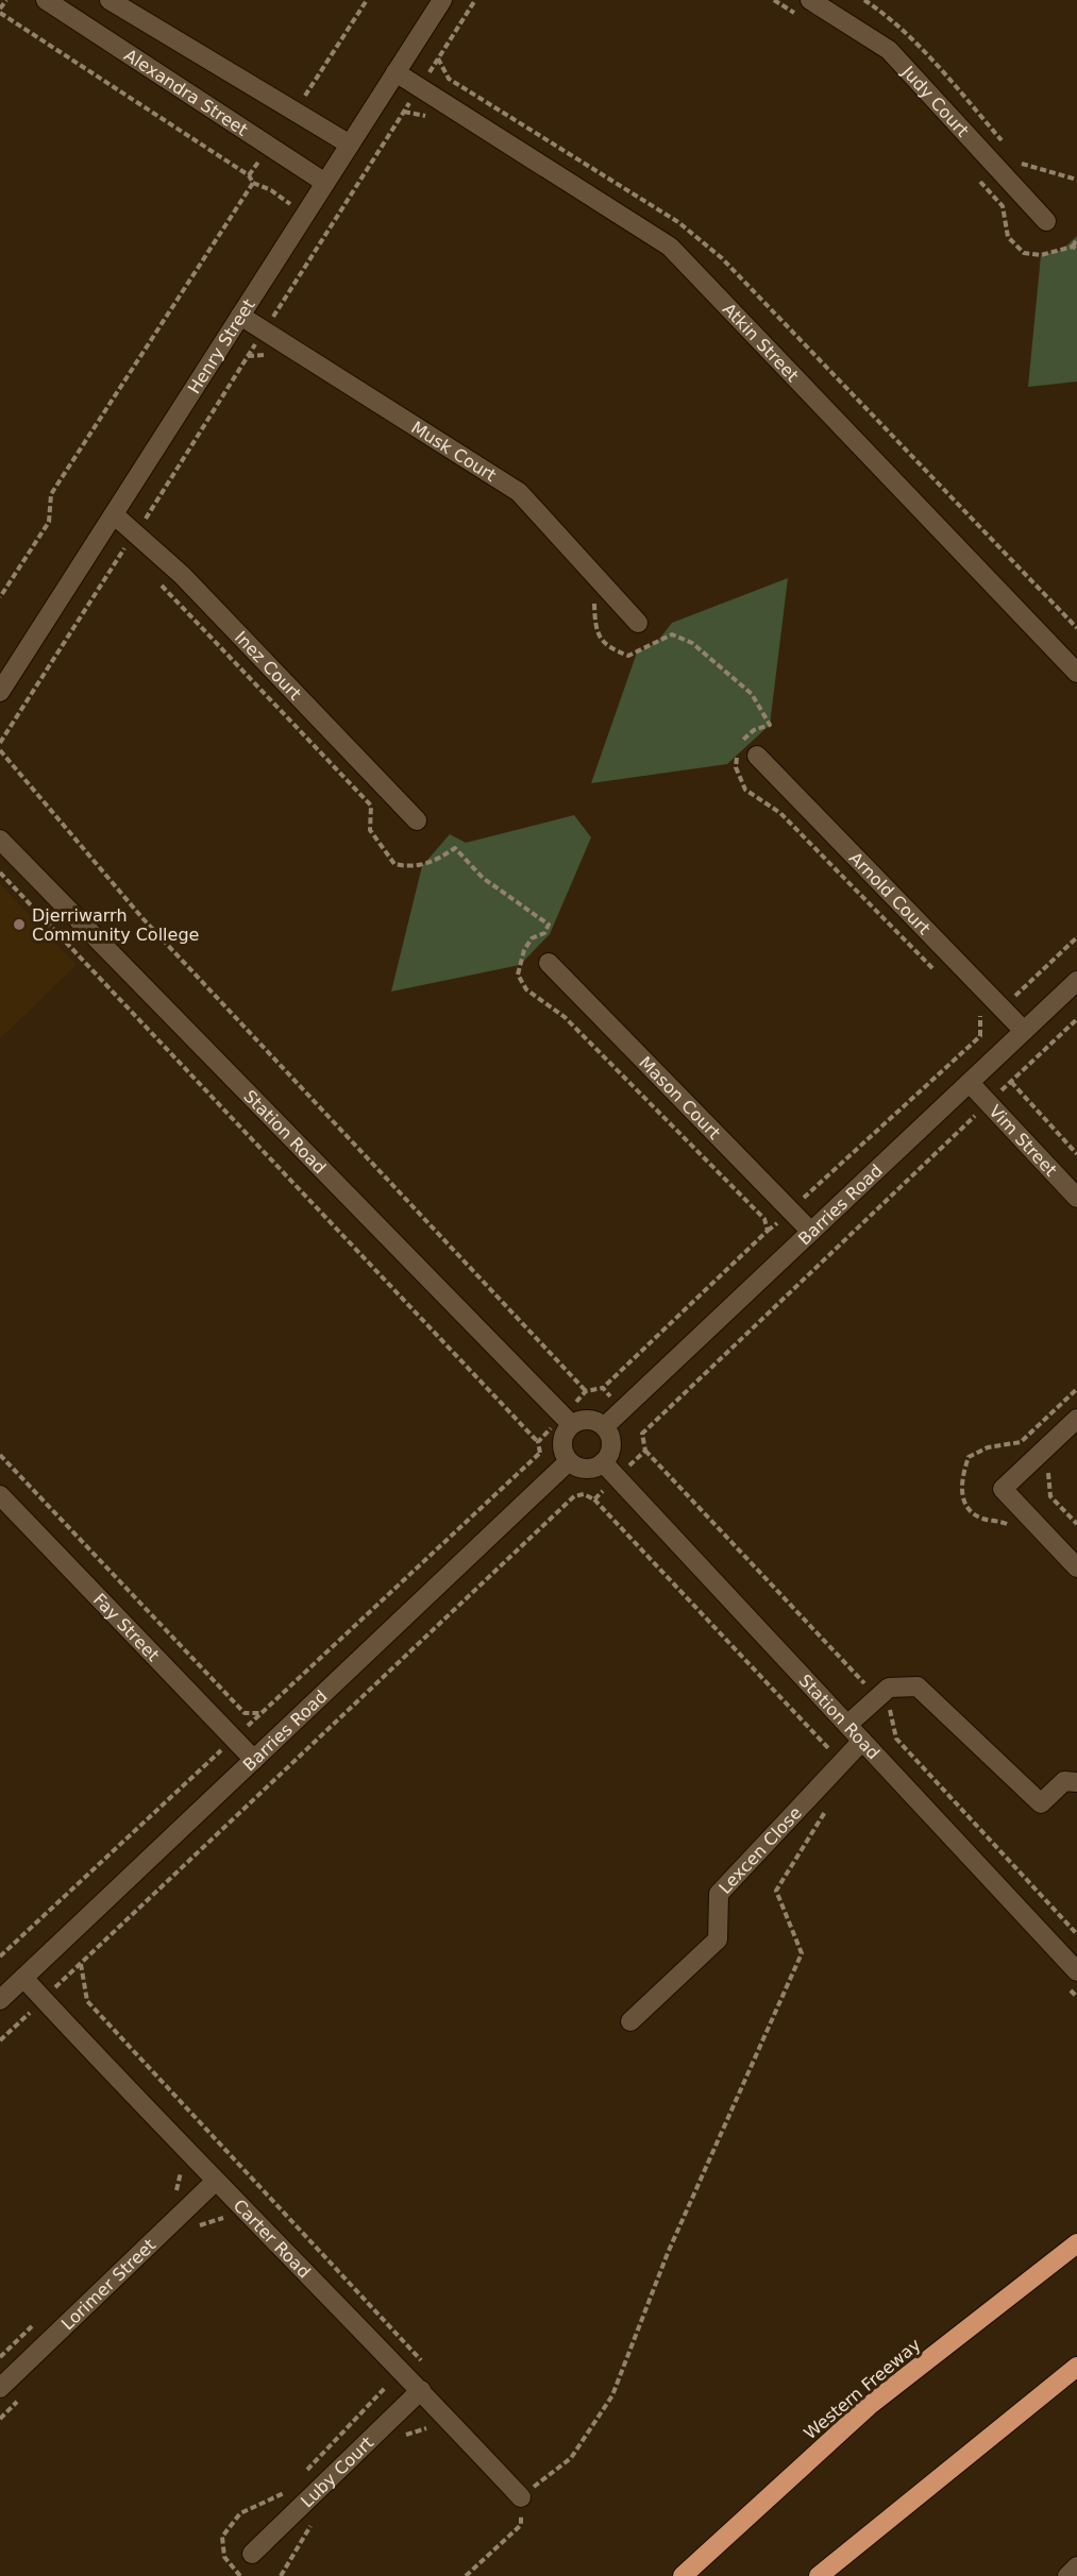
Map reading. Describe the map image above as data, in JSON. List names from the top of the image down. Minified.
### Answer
{"streets":{"highway":["Western Freeway"],"street":["Alexandra Street","Judy Court","Atkin Street","Henry Street","Musk Court","Inez Court","Arnold Court","Mason Court","Station Road","Vim Street","Barries Road","Fay Street","Lexcen Close","Carter Road","Lorimer Street","Luby Court"]},"crossings":[["Alexandra Street","Henry Street"],["Atkin Street","Henry Street"],["Henry Street","Musk Court"],["Henry Street","Inez Court"],["Arnold Court","Barries Road"],["Mason Court","Barries Road"],["Station Road","Barries Road"],["Station Road","Lexcen Close"],["Vim Street","Barries Road"],["Barries Road","Fay Street"],["Barries Road","Carter Road"],["Carter Road","Lorimer Street"],["Carter Road","Luby Court"]],"places":["Djerriwarrh Community College"]}
